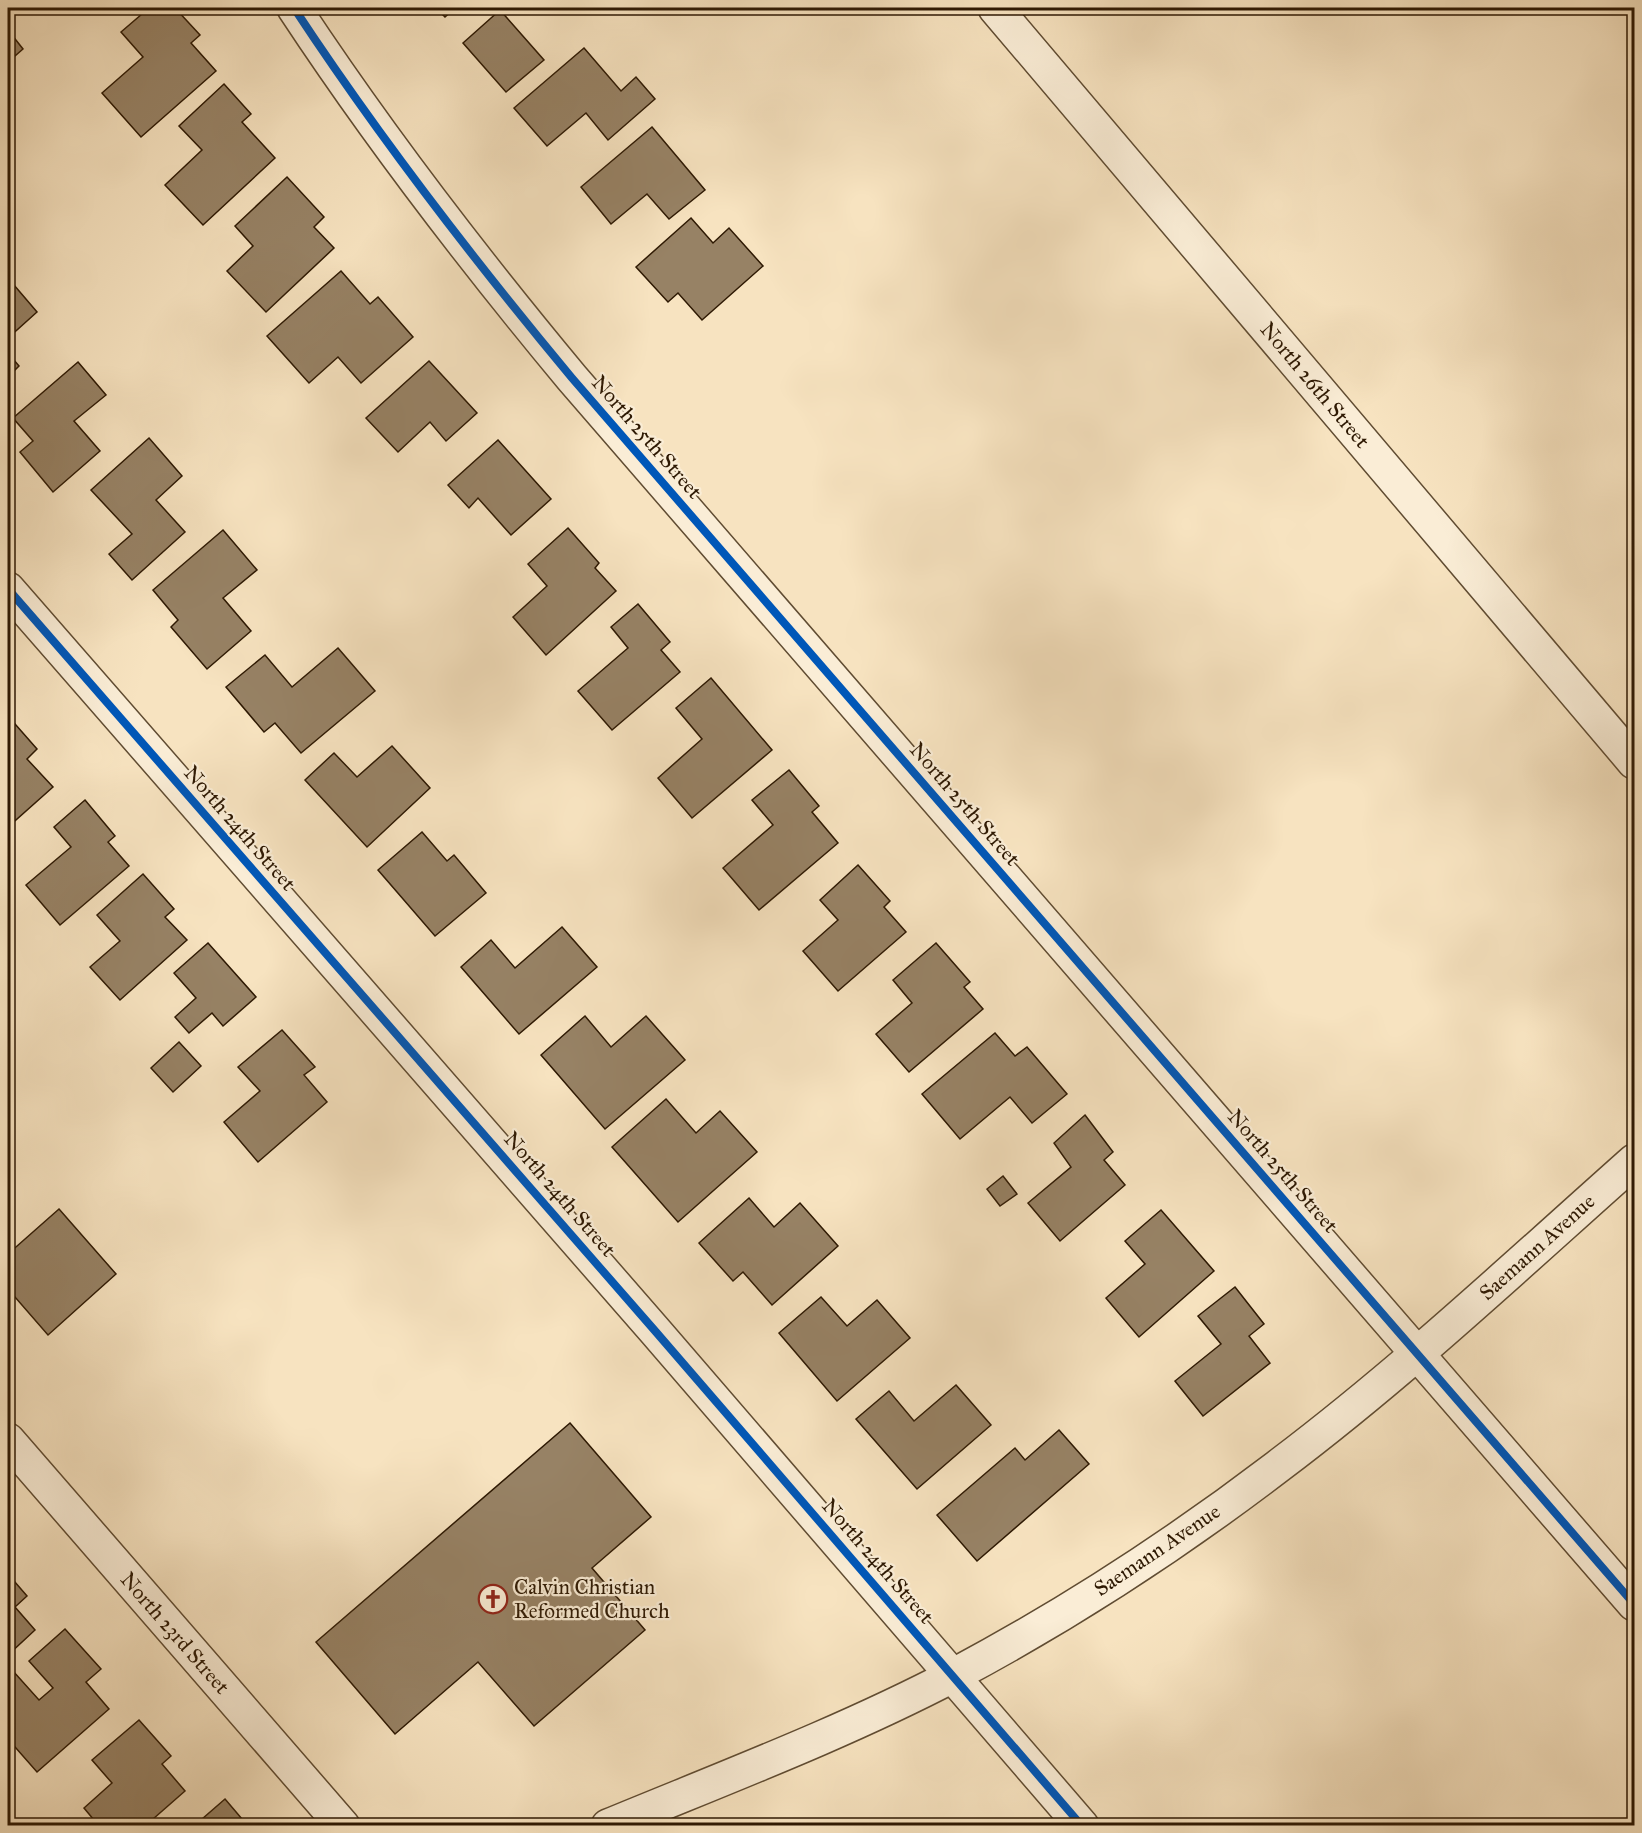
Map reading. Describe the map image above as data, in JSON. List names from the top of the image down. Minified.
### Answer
{"streets":{"street":["North 26th Street","North 25th Street","North 24th Street","Saemann Avenue","North 23rd Street"]},"crossings":[["North 25th Street","Saemann Avenue"],["North 24th Street","Saemann Avenue"]],"places":{"church":["Calvin Christian Reformed Church"]}}
